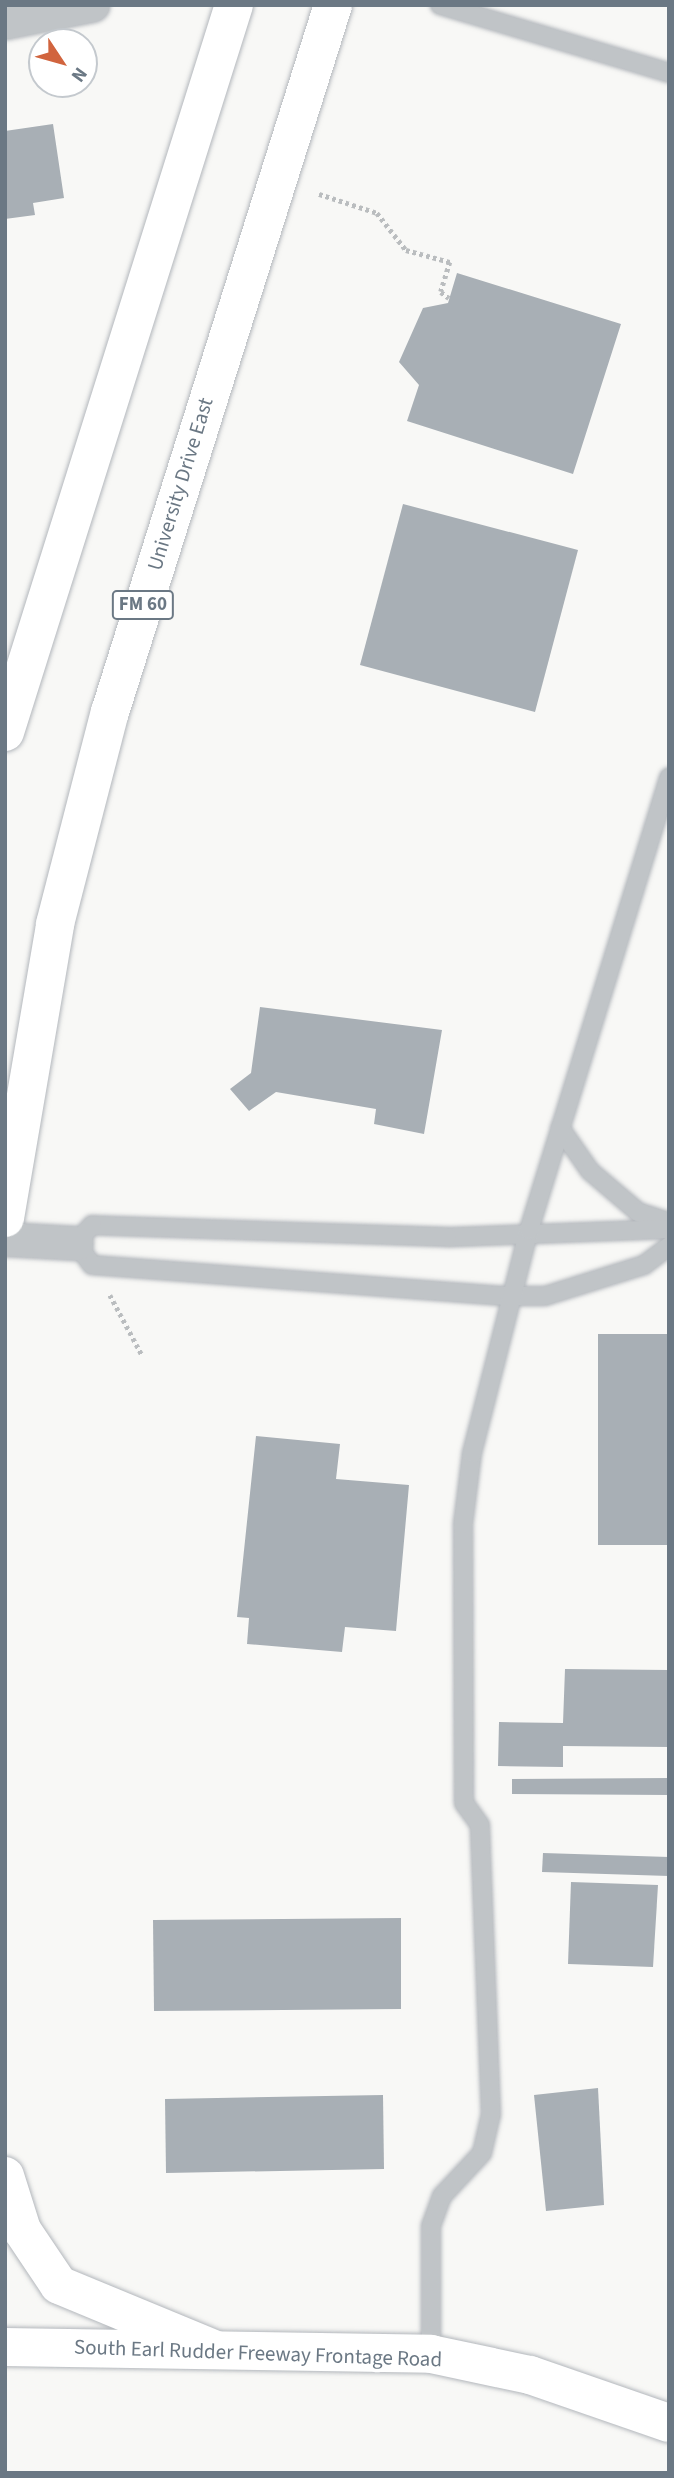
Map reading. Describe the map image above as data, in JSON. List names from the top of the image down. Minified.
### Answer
{"streets":{"main road":["University Drive East","FM 60","South Earl Rudder Freeway Frontage Road"]},"north":"bottom right"}
